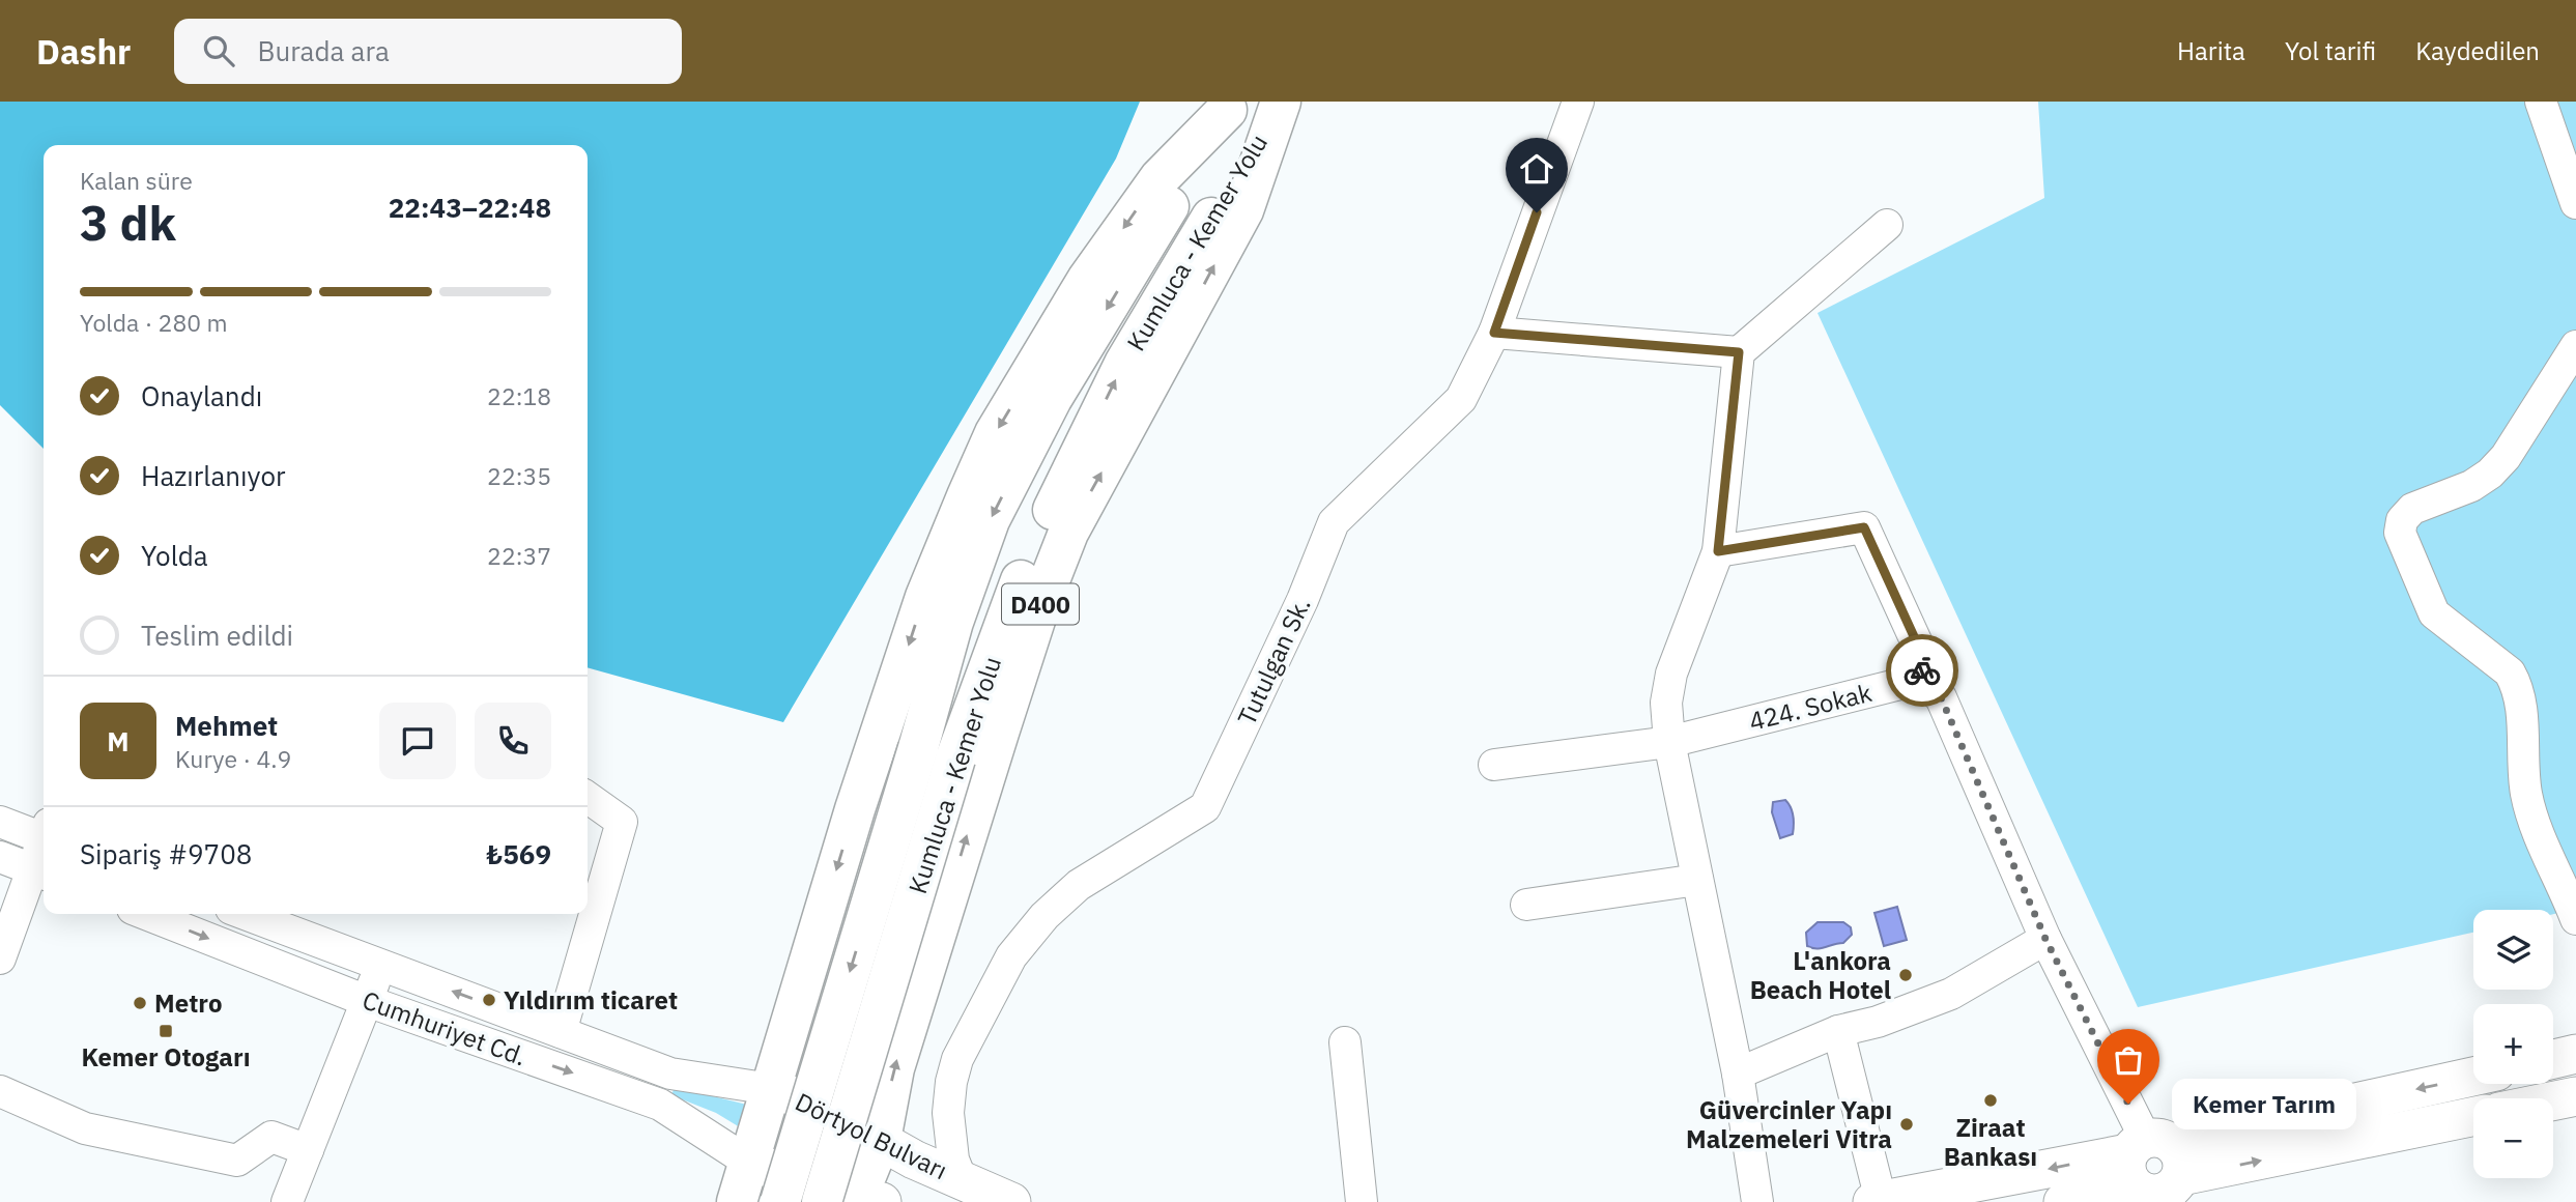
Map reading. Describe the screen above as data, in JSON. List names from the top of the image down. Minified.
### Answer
{"streets":{"highway":["Kumluca - Kemer Yolu","D400"],"main road":["Dörtyol Bulvarı"],"street":["Tutulgan Sk.","424. Sokak","Cumhuriyet Cd."]},"crossings":[["Kumluca - Kemer Yolu","Dörtyol Bulvarı"],["Tutulgan Sk.","Dörtyol Bulvarı"],["Cumhuriyet Cd.","Dörtyol Bulvarı"]],"places":{"other":["L'ankora Beach Hotel","Yıldırım ticaret","Metro","Ziraat Bankası","Kemer Tarım","Güvercinler Yapı Malzemeleri Vitra"],"transit":["Kemer Otogarı"]},"page":{"header":"Dashr","search":"Burada ara","nav":["Harita","Yol tarifi","Kaydedilen"],"heading":["3 dk","Kalan süre","22:43–22:48"],"panel":["Mehmet","Kurye · 4.9","Sipariş #9708","₺569"],"bar":"Yolda · 280 m","list":[["Onaylandı","22:18"],["Hazırlanıyor","22:35"],["Yolda","22:37"],"Teslim edildi"],"round":"M","map_buttons":["+","−"],"bubble":"Kemer Tarım"}}
